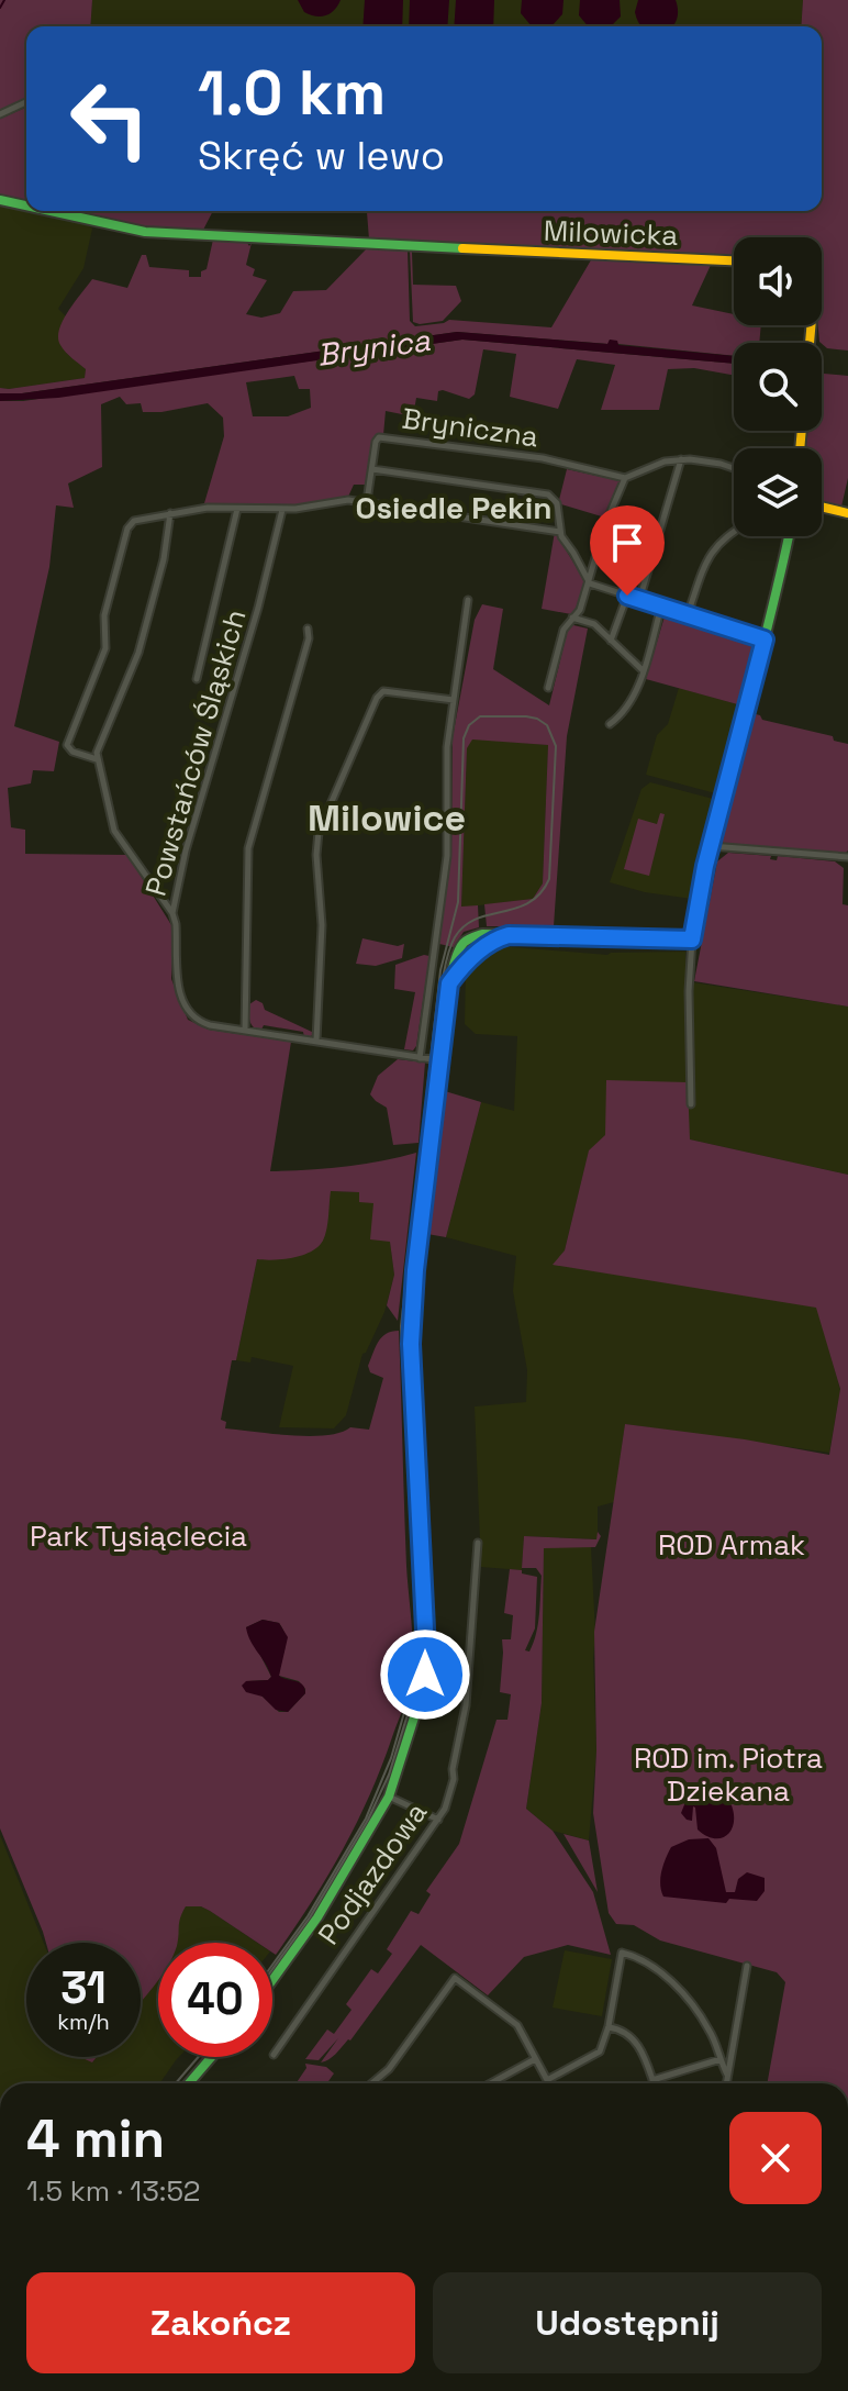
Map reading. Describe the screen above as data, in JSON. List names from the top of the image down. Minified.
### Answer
{"streets":{"street":["Milowicka","Bryniczna","Powstańców Śląskich","Podjazdowa"]},"districts":["Osiedle Pekin","Milowice"],"water":["Brynica"],"parks":["Park Tysiąclecia","ROD Armak","ROD im. Piotra Dziekana"],"page":{"turn":["1.0 km","Skręć w lewo"],"speed":"31 km/h","limit":"40","heading":["4 min","1.5 km · 13:52"],"buttons":["Zakończ","Udostępnij"]}}
